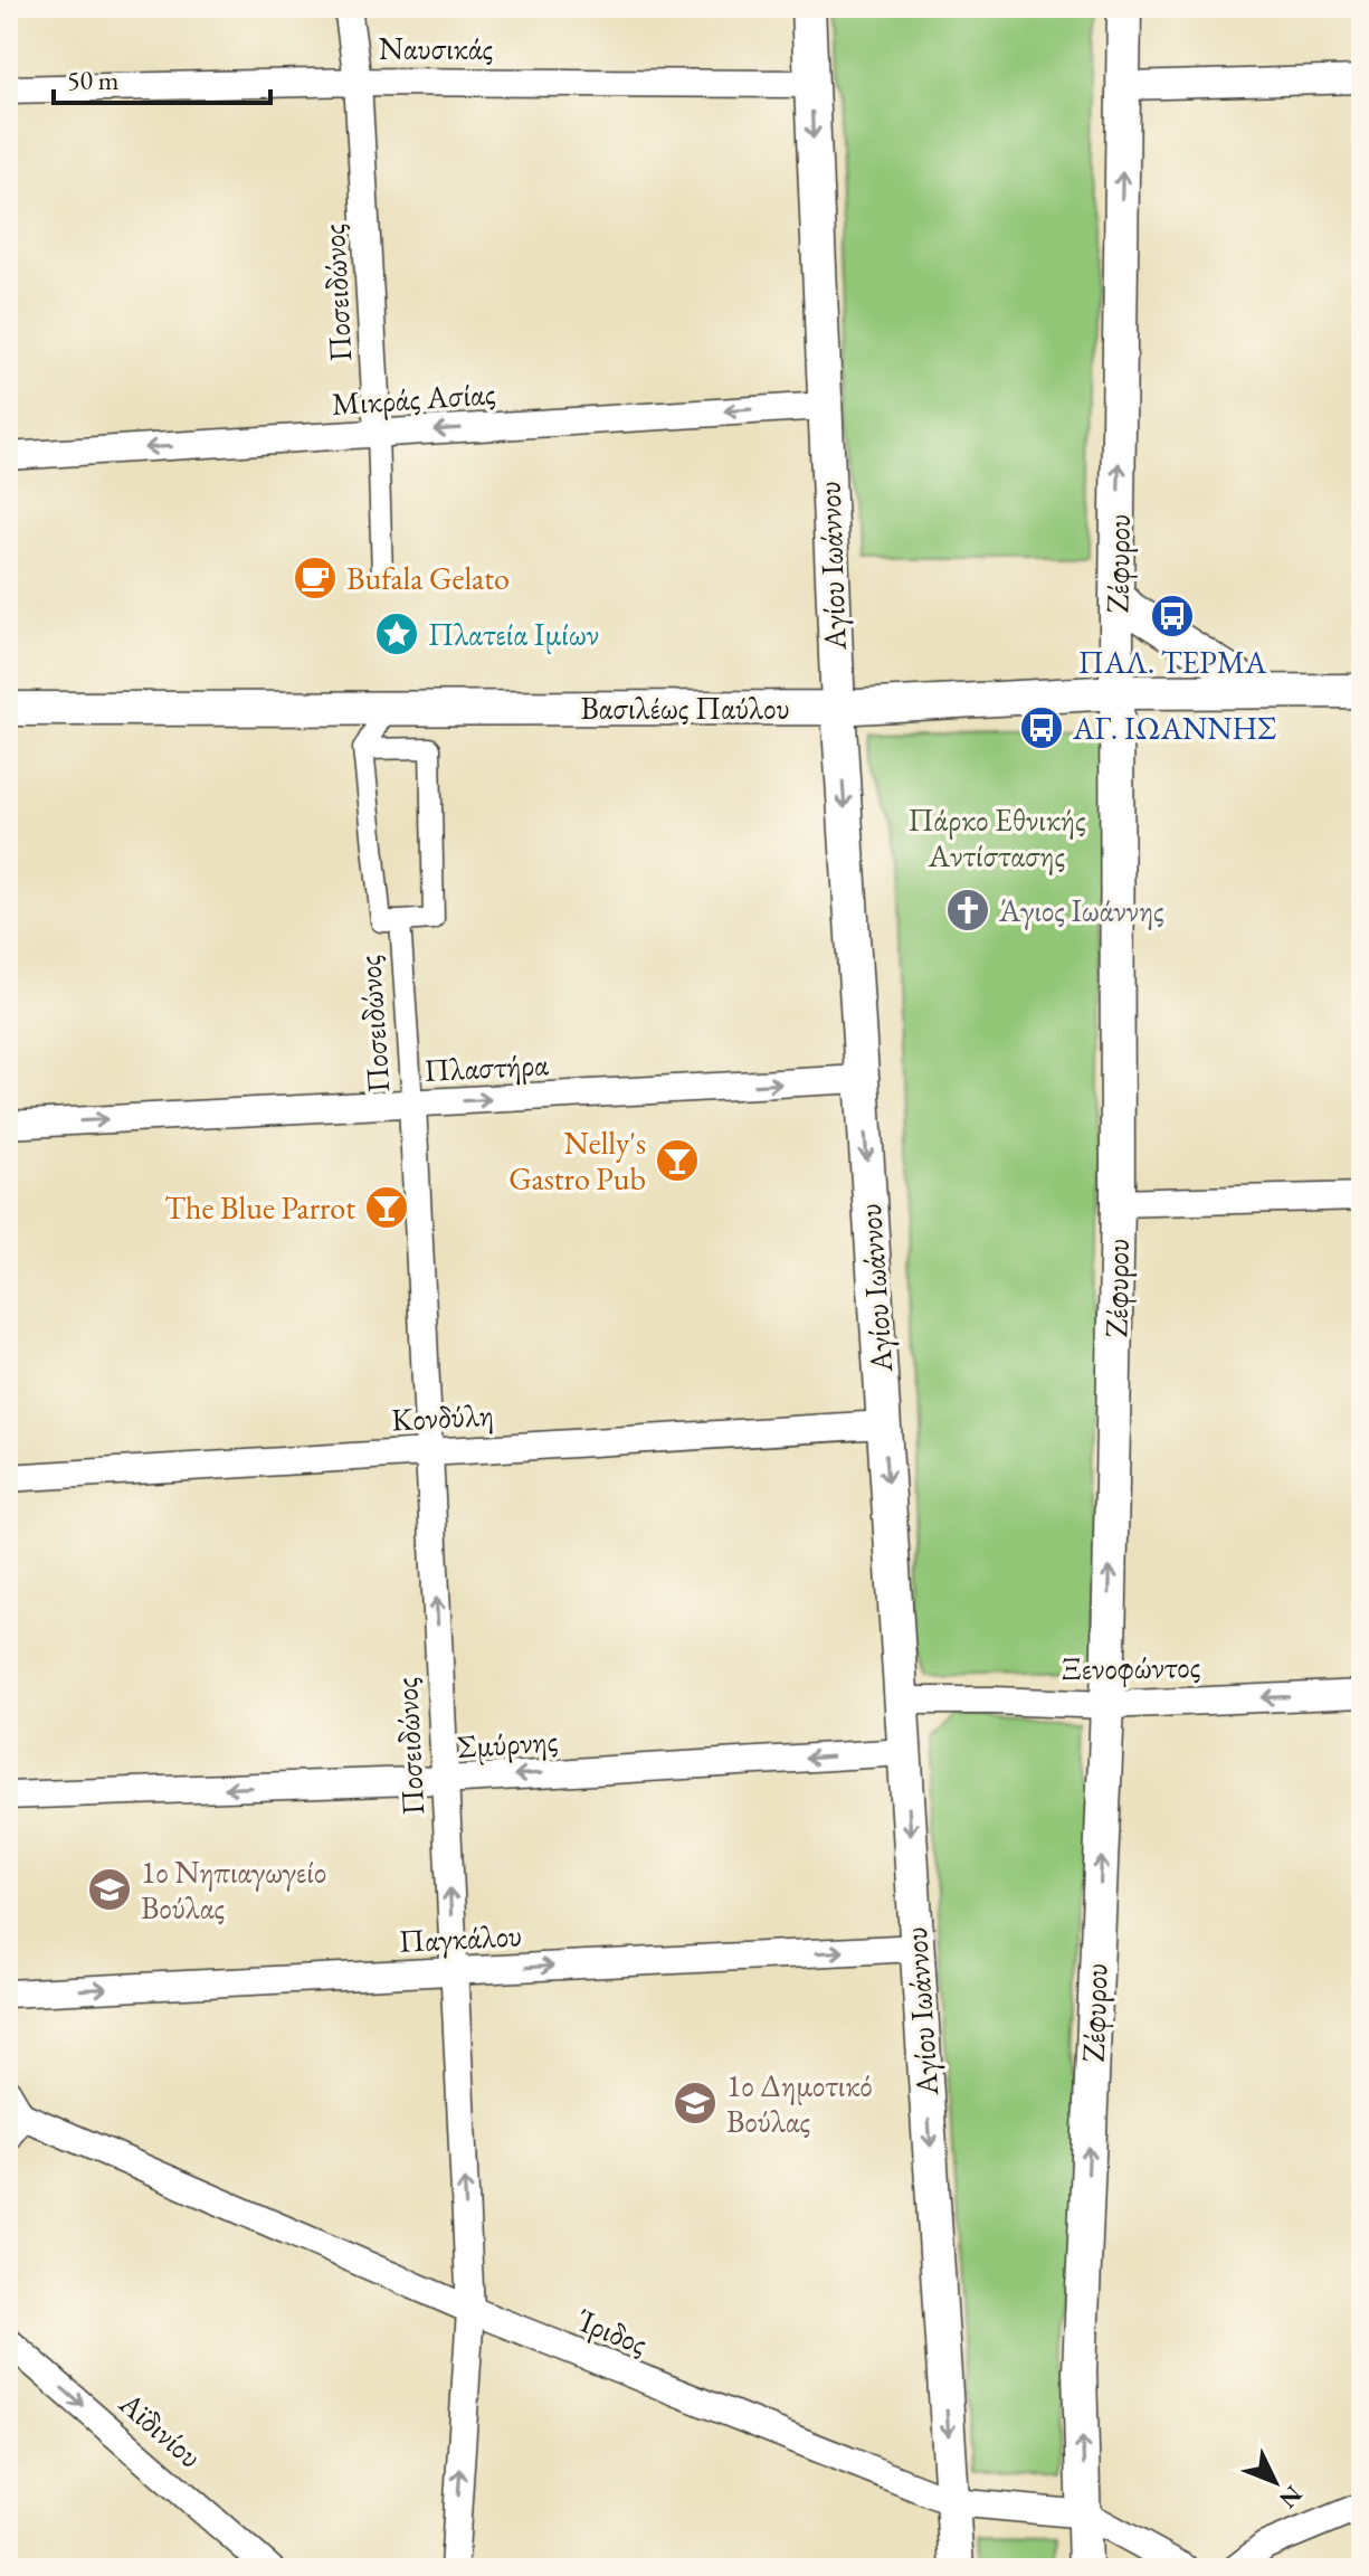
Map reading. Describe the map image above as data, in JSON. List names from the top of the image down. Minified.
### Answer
{"streets":{"street":["Ναυσικάς","Ποσειδώνος","Μικράς Ασίας","Ζέφυρου","Αγίου Ιωάννου","Βασιλέως Παύλου","Πλαστήρα","Κονδύλη","Ξενοφώντος","Σμύρνης","Παγκάλου","Ίριδος","Αϊδινίου"]},"crossings":[["Ναυσικάς","Ποσειδώνος"],["Ναυσικάς","Αγίου Ιωάννου"],["Ποσειδώνος","Μικράς Ασίας"],["Ποσειδώνος","Πλαστήρα"],["Ποσειδώνος","Κονδύλη"],["Ποσειδώνος","Σμύρνης"],["Ποσειδώνος","Παγκάλου"],["Ποσειδώνος","Ίριδος"],["Μικράς Ασίας","Αγίου Ιωάννου"],["Ζέφυρου","Βασιλέως Παύλου"],["Ζέφυρου","Ξενοφώντος"],["Ζέφυρου","Ίριδος"],["Αγίου Ιωάννου","Βασιλέως Παύλου"],["Αγίου Ιωάννου","Πλαστήρα"],["Αγίου Ιωάννου","Κονδύλη"],["Αγίου Ιωάννου","Ξενοφώντος"],["Αγίου Ιωάννου","Σμύρνης"],["Αγίου Ιωάννου","Παγκάλου"],["Αγίου Ιωάννου","Ίριδος"]],"one_way":["Ποσειδώνος","Μικράς Ασίας","Ζέφυρου","Αγίου Ιωάννου","Πλαστήρα","Ξενοφώντος","Σμύρνης","Παγκάλου","Αϊδινίου"],"parks":["Πάρκο Εθνικής Αντίστασης"],"places":{"cafe":["Bufala Gelato"],"bus stop":["ΠΑΛ. ΤΕΡΜΑ","ΑΓ. ΙΩΑΝΝΗΣ"],"place":["Πλατεία Ιμίων"],"church":["Άγιος Ιωάννης"],"bar":["Nelly's Gastro Pub","The Blue Parrot"],"school or university":["1ο Νηπιαγωγείο Βούλας","1ο Δημοτικό Βούλας"]},"scale_bar":"50 m","north":"bottom right"}
